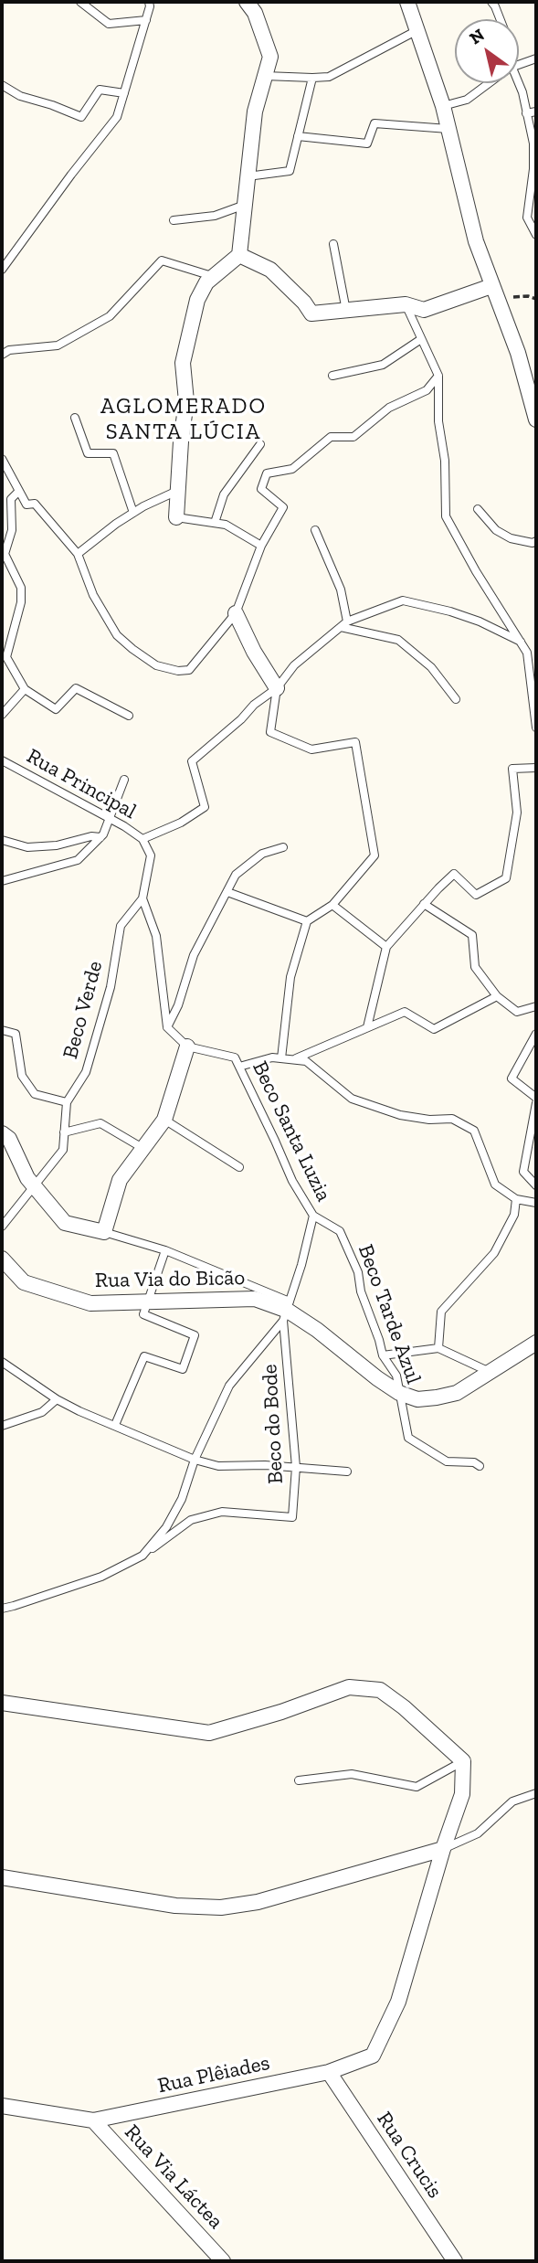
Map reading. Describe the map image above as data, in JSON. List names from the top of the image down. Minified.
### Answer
{"streets":{"street":["Rua Via do Bicão","Rua Plêiades","Rua Crucis","Rua Via Láctea"],"lane":["Rua Principal","Beco Verde","Beco Santa Luzia","Beco Tarde Azul","Beco do Bode"]},"crossings":[["Rua Principal","Beco Verde"],["Beco Santa Luzia","Rua Via do Bicão"],["Beco Santa Luzia","Beco Tarde Azul"],["Beco Santa Luzia","Beco do Bode"],["Rua Via do Bicão","Beco Tarde Azul"],["Rua Via do Bicão","Beco do Bode"],["Rua Plêiades","Rua Crucis"],["Rua Plêiades","Rua Via Láctea"]],"districts":["AGLOMERADO SANTA LÚCIA"],"north":"top left"}
